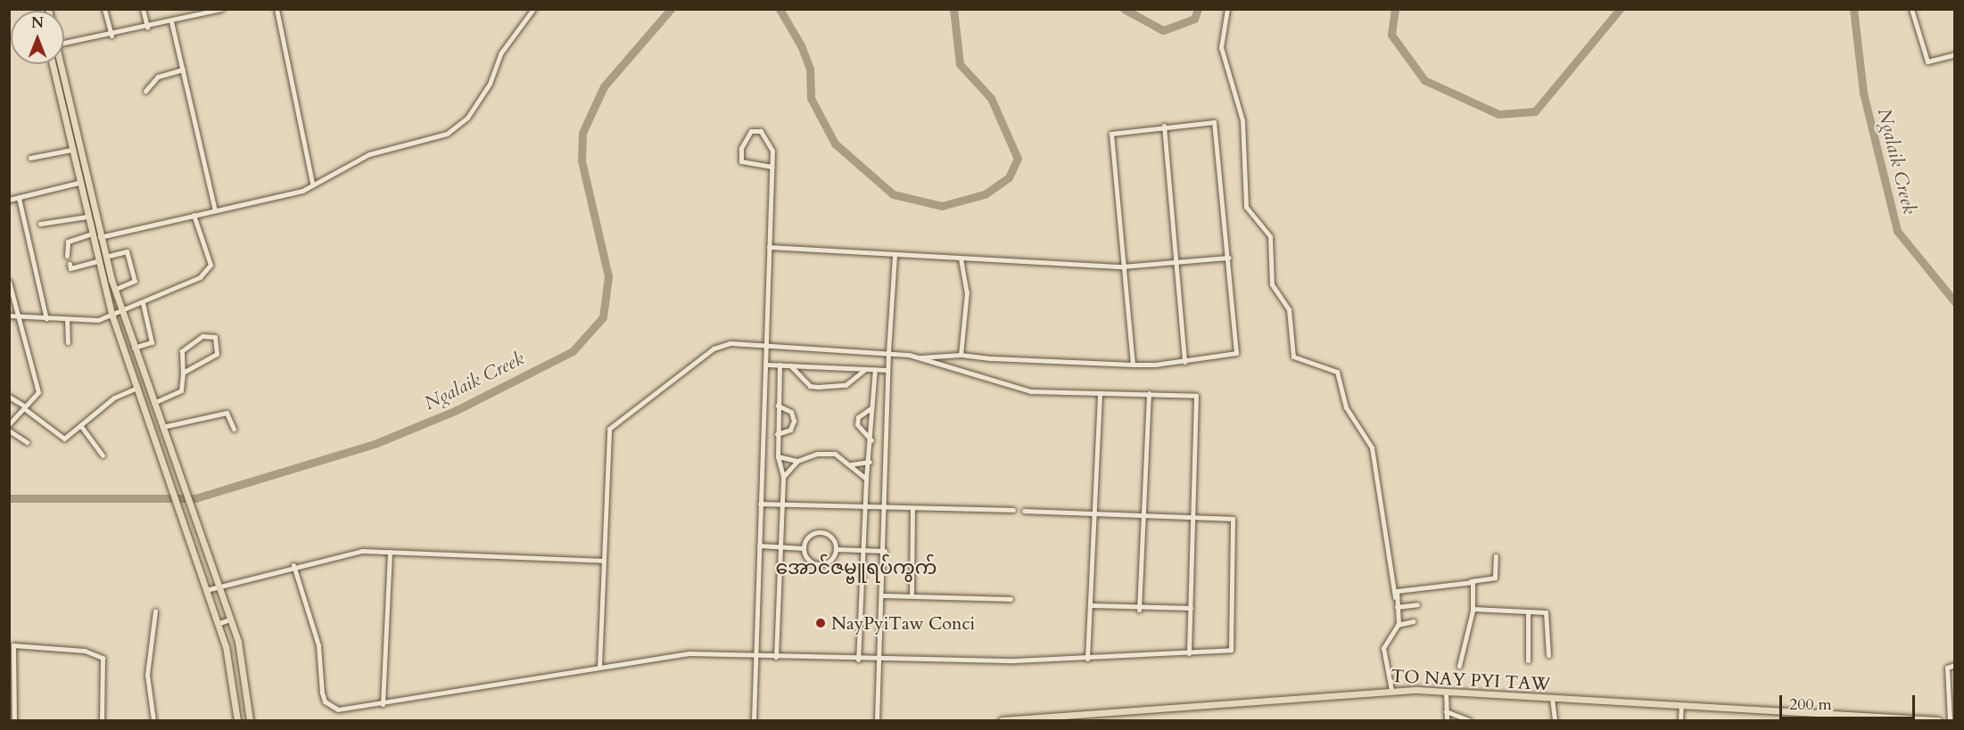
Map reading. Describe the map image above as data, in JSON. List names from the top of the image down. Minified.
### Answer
{"streets":{"main road":["TO NAY PYI TAW"]},"districts":["အောင်ဇမ္ဗူရပ်ကွက်"],"water":["Ngalaik Creek"],"places":["NayPyiTaw Conci"],"scale_bar":"200 m","north":"top"}
